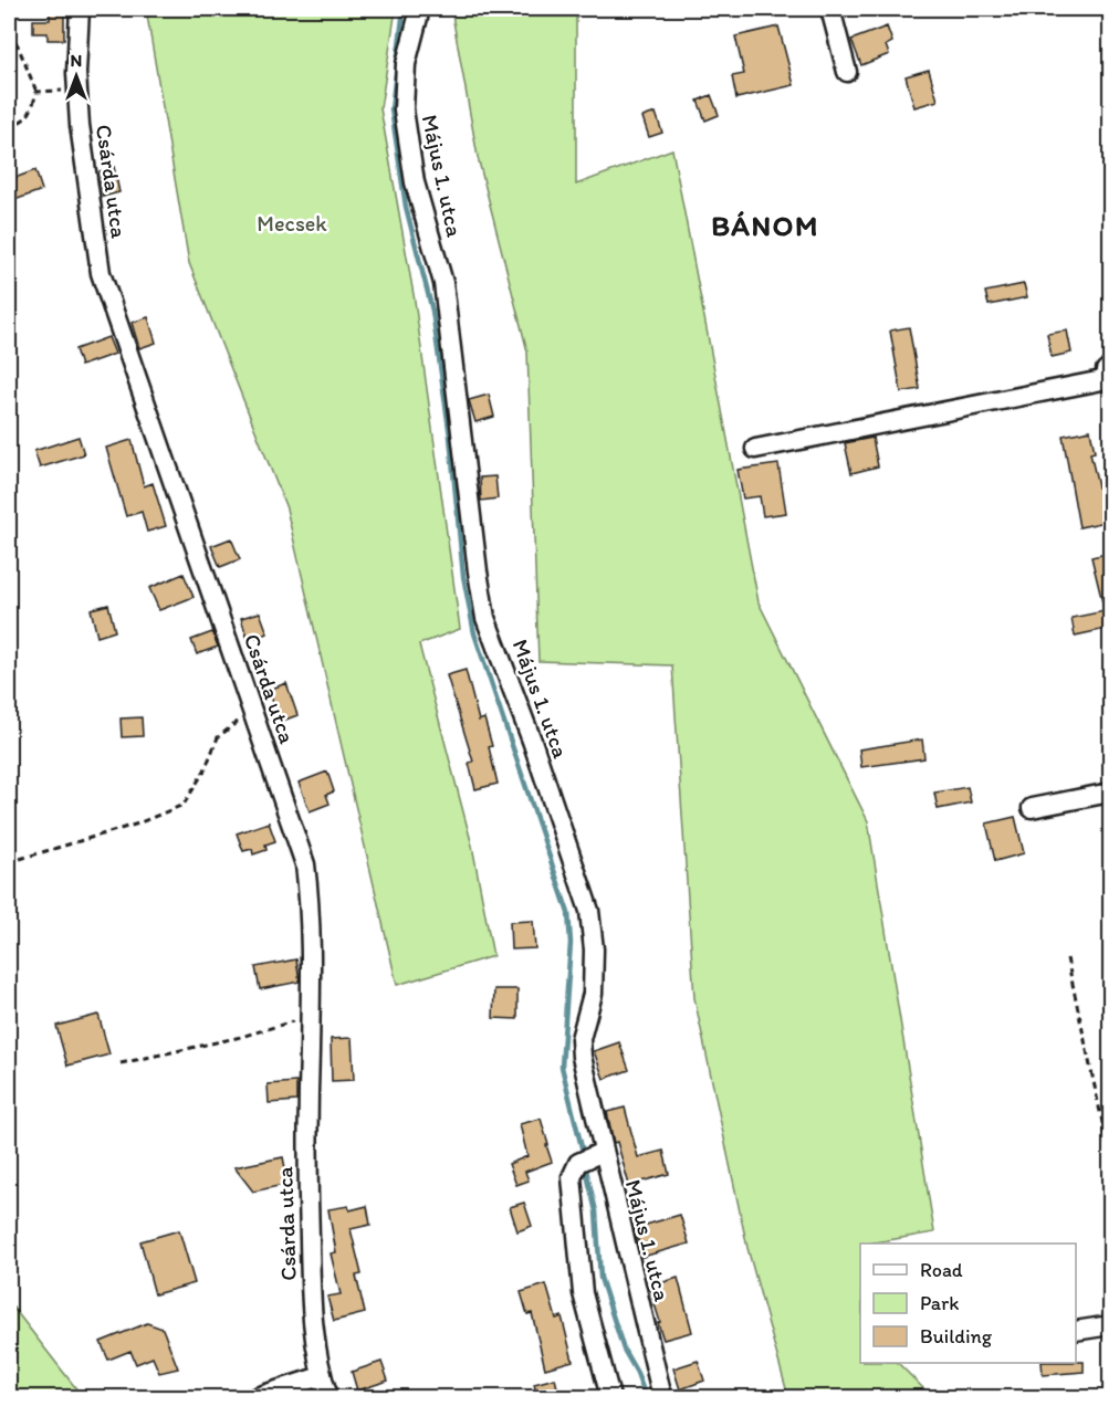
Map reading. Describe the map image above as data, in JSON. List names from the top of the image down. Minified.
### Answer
{"streets":{"street":["Május 1. utca","Csárda utca"]},"districts":["BÁNOM"],"parks":["Mecsek"],"legend":["Road","Park","Building"],"north":"top"}
